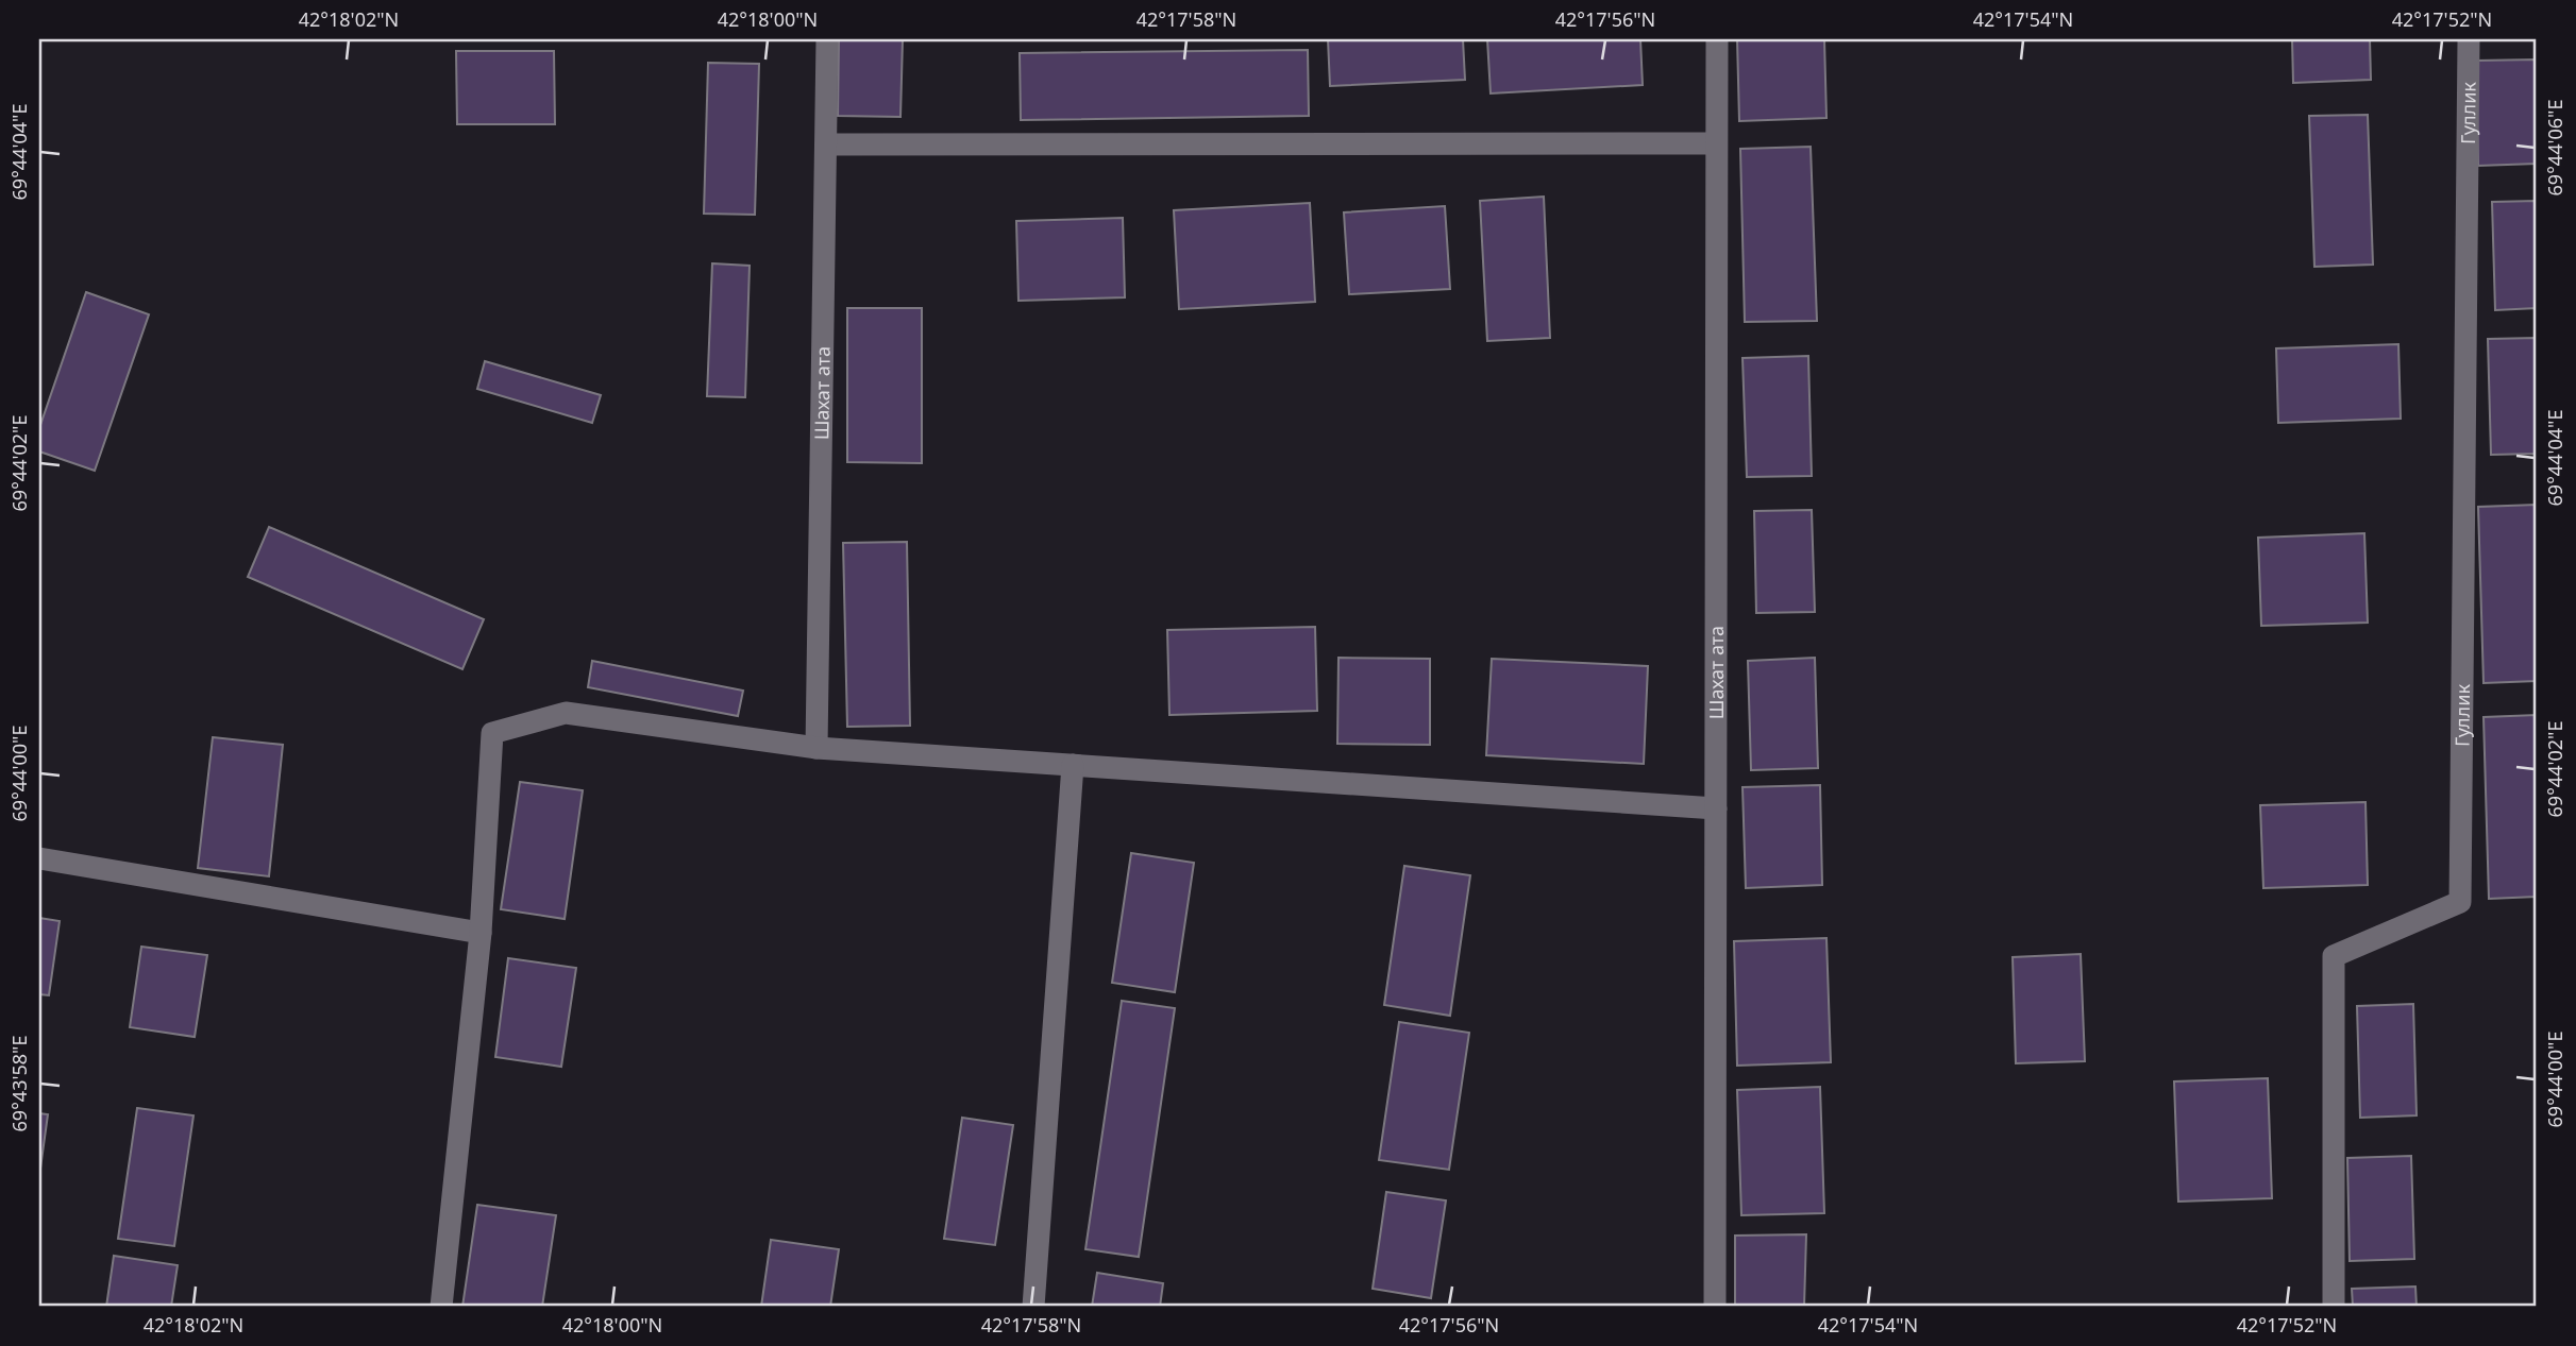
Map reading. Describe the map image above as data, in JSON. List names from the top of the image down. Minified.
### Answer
{"streets":{"street":["Гуллик","Шахат ата"]},"coordinates":["42°18'02\"N","42°18'00\"N","42°17'58\"N","42°17'56\"N","42°17'54\"N","42°17'52\"N","69°44'06\"E","69°44'04\"E","69°44'02\"E","69°44'00\"E","69°43'58\"E"]}
